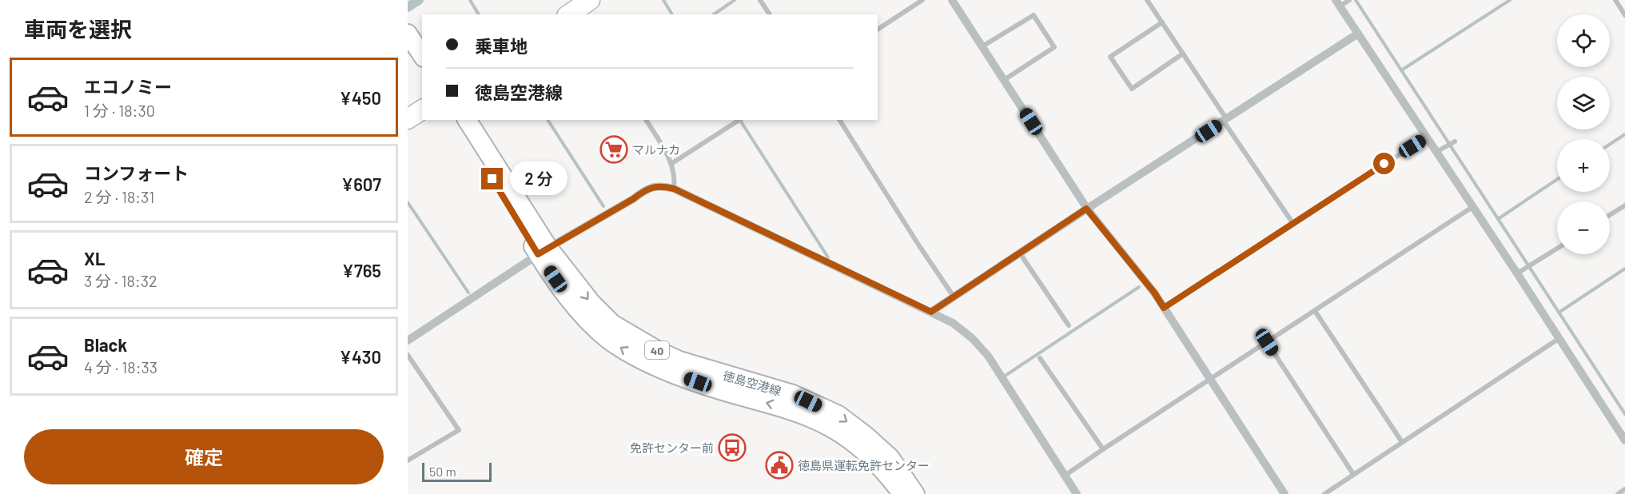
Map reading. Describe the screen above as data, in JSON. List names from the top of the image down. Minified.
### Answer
{"streets":{"main road":["40","徳島空港線"]},"places":{"supermarket":["マルナカ"],"bus stop":["免許センター前"],"public building":["徳島県運転免許センター"]},"scale_bar":"50 m","page":{"heading":"車両を選択","map_buttons":["+","−"],"banner":["乗車地","徳島空港線"],"list":[{"name":"エコノミー","note":"1 分 · 18:30","value":"¥450"},{"name":"コンフォート","note":"2 分 · 18:31","value":"¥607"},{"name":"XL","note":"3 分 · 18:32","value":"¥765"},{"name":"Black","note":"4 分 · 18:33","value":"¥430"}],"bubble":"2 分","buttons":"確定","scale":"50 m"}}
